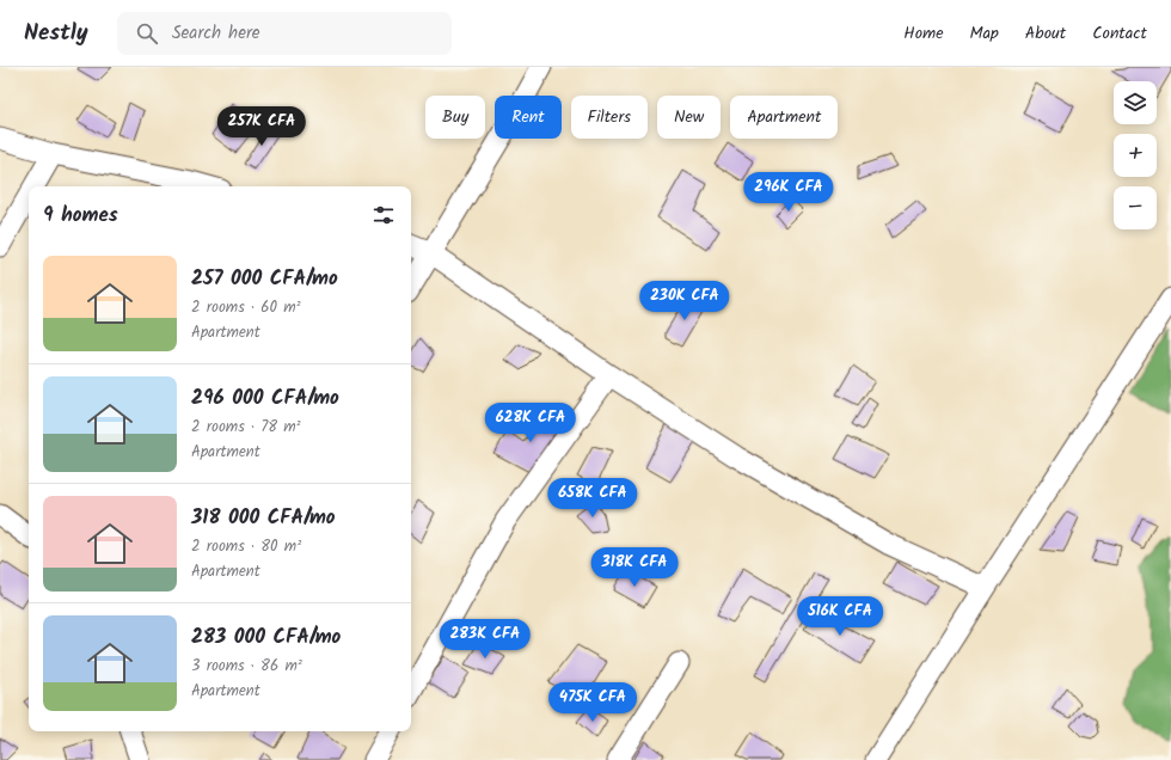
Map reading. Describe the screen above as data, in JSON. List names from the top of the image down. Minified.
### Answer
{"page":{"header":"Nestly","search":"Search here","nav":["Home","Map","About","Contact"],"map_buttons":["+","−"],"chip":["Buy","Rent","Filters","New","Apartment"],"price":["257K CFA","296K CFA","230K CFA","628K CFA","658K CFA","318K CFA","516K CFA","283K CFA","475K CFA"],"heading":"9 homes","list":[{"name":"257 000 CFA/mo","note":"2 rooms · 60 m² · Apartment"},{"name":"296 000 CFA/mo","note":"2 rooms · 78 m² · Apartment"},{"name":"318 000 CFA/mo","note":"2 rooms · 80 m² · Apartment"},{"name":"283 000 CFA/mo","note":"3 rooms · 86 m² · Apartment"}]}}
